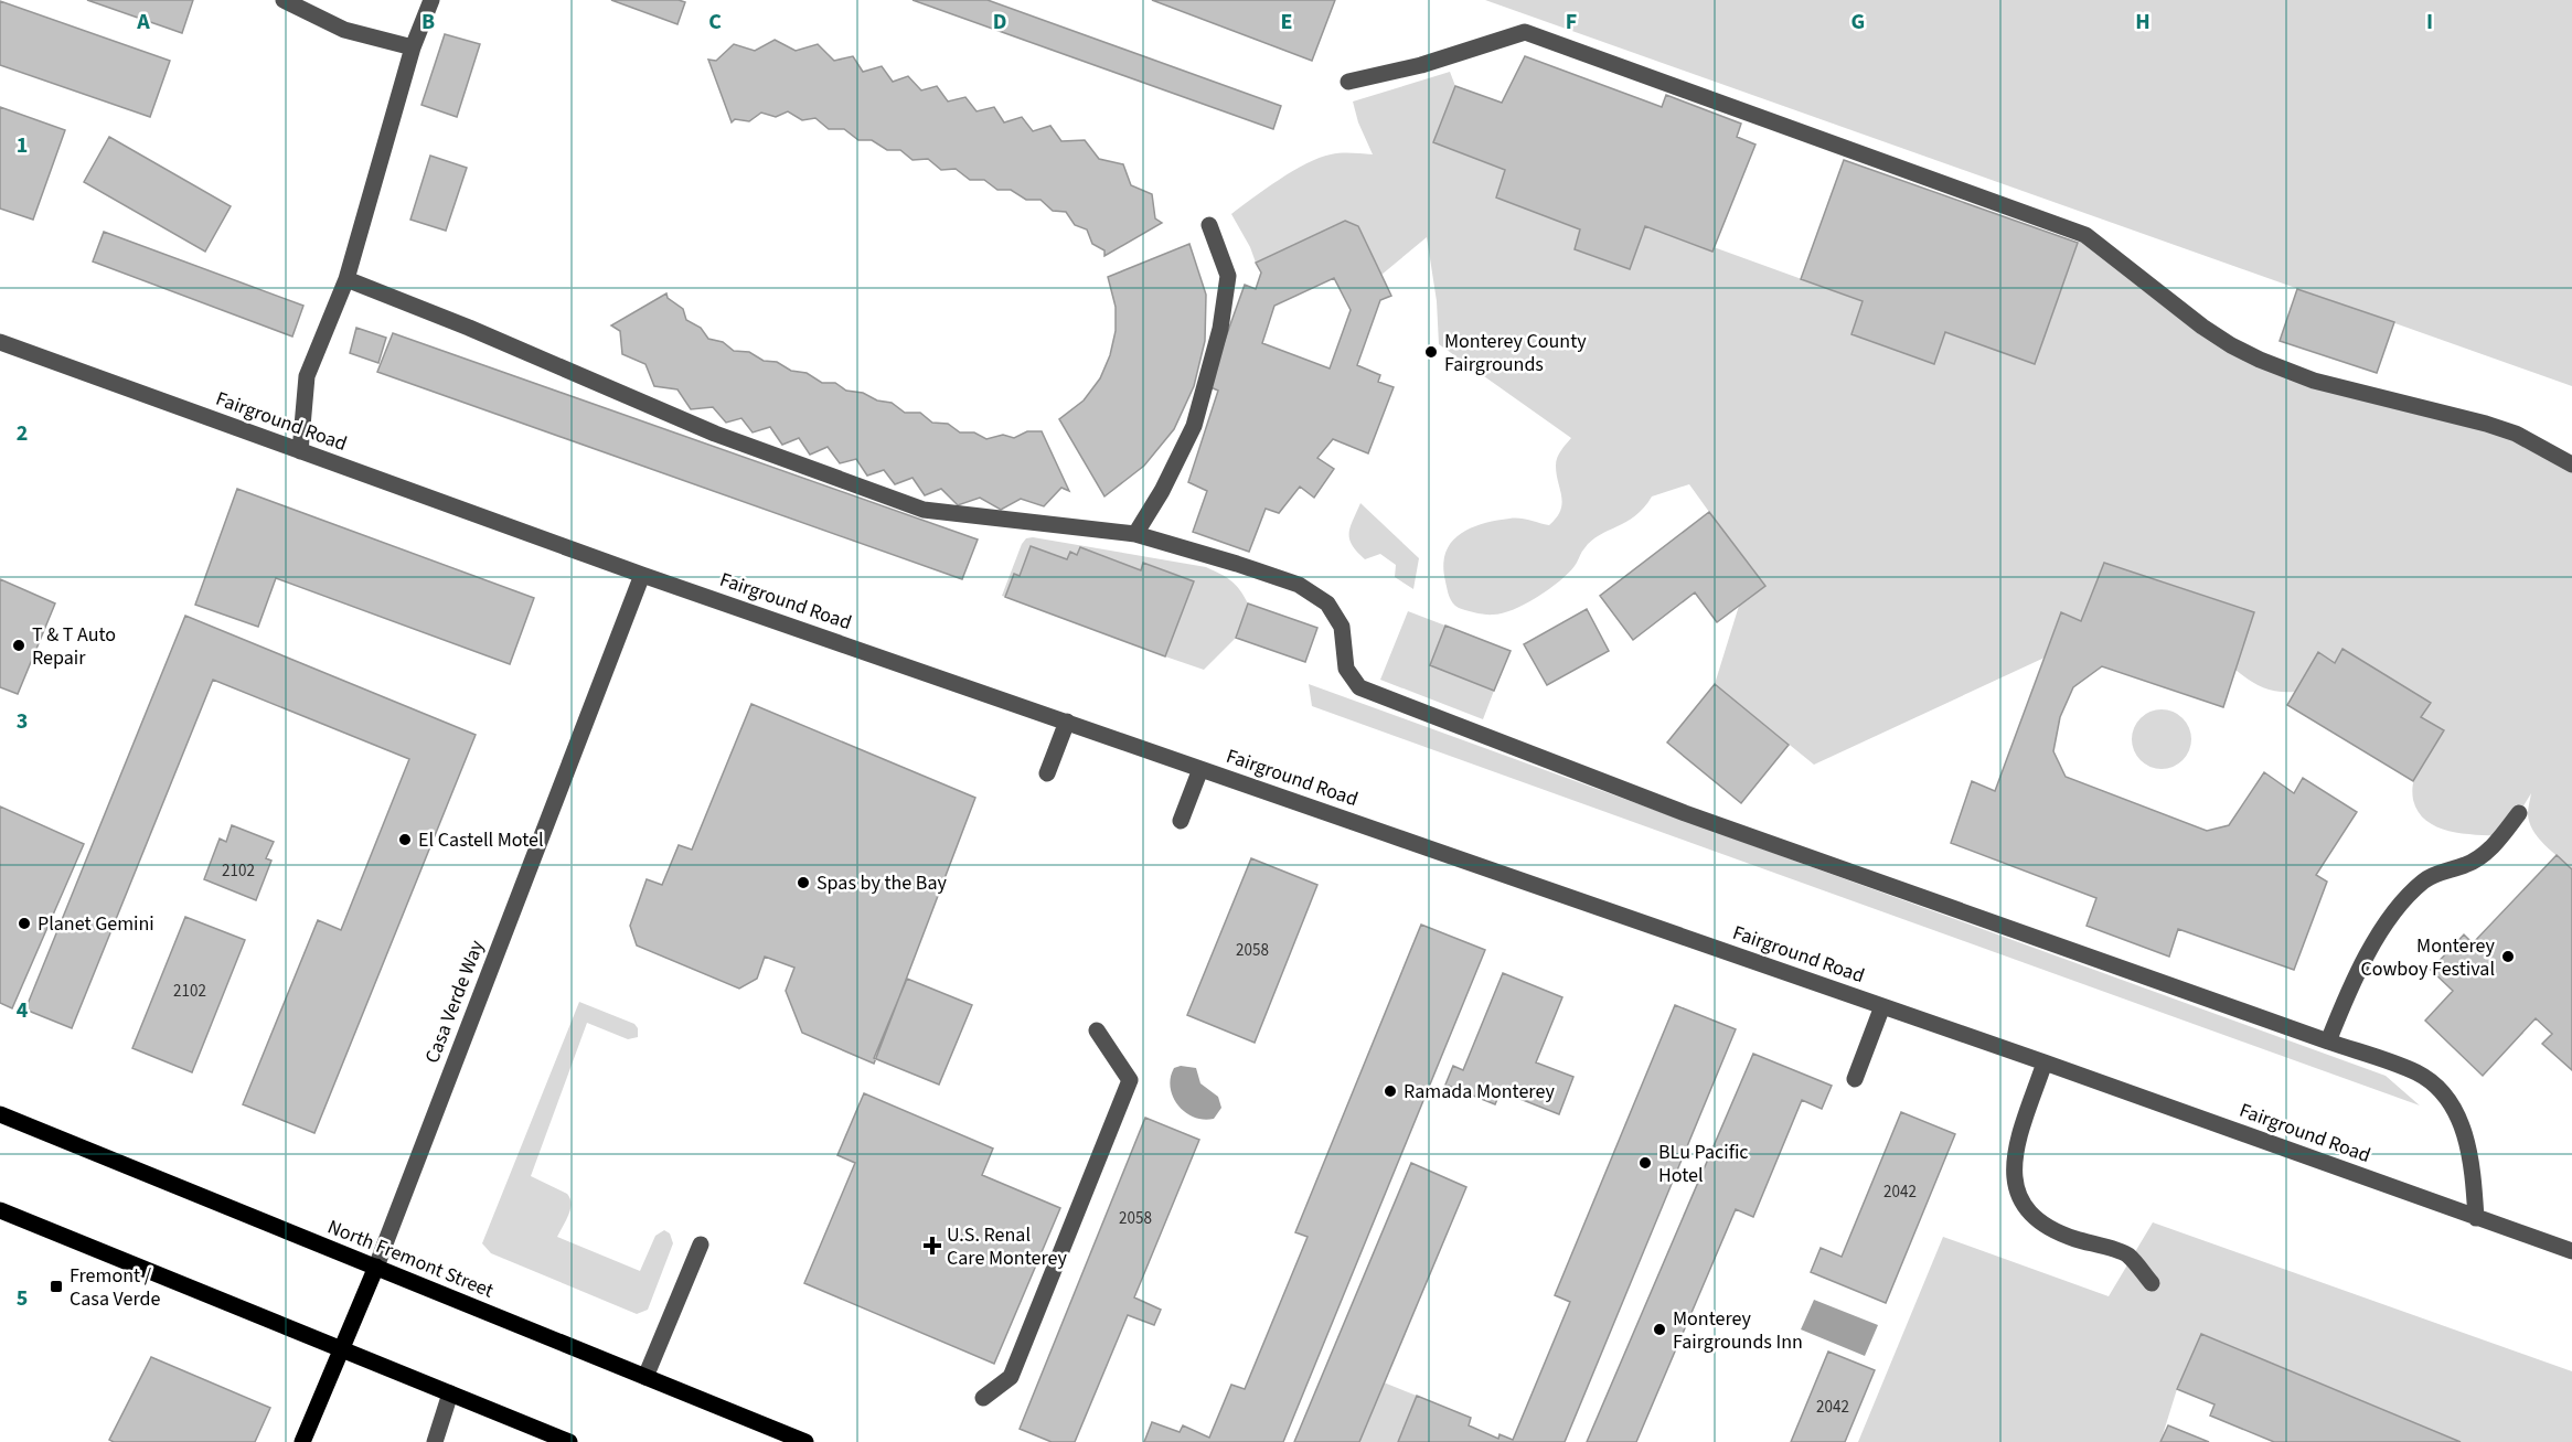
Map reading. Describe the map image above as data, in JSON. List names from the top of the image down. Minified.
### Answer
{"streets":{"main road":["Casa Verde Way","North Fremont Street"],"street":["Fairground Road"]},"crossings":[["Fairground Road","Casa Verde Way"],["Casa Verde Way","North Fremont Street"]],"places":{"other":["Monterey County Fairgrounds","T & T Auto Repair","El Castell Motel","Spas by the Bay","Planet Gemini","Monterey Cowboy Festival","Ramada Monterey","BLu Pacific Hotel","Monterey Fairgrounds Inn"],"health":["U.S. Renal Care Monterey"],"transit":["Fremont / Casa Verde"]},"house_numbers":["2102","2058","2102","2042","2058","2042"],"grid":{"columns":["A","B","C","D","E","F","G","H","I"],"rows":["1","2","3","4","5"]}}
